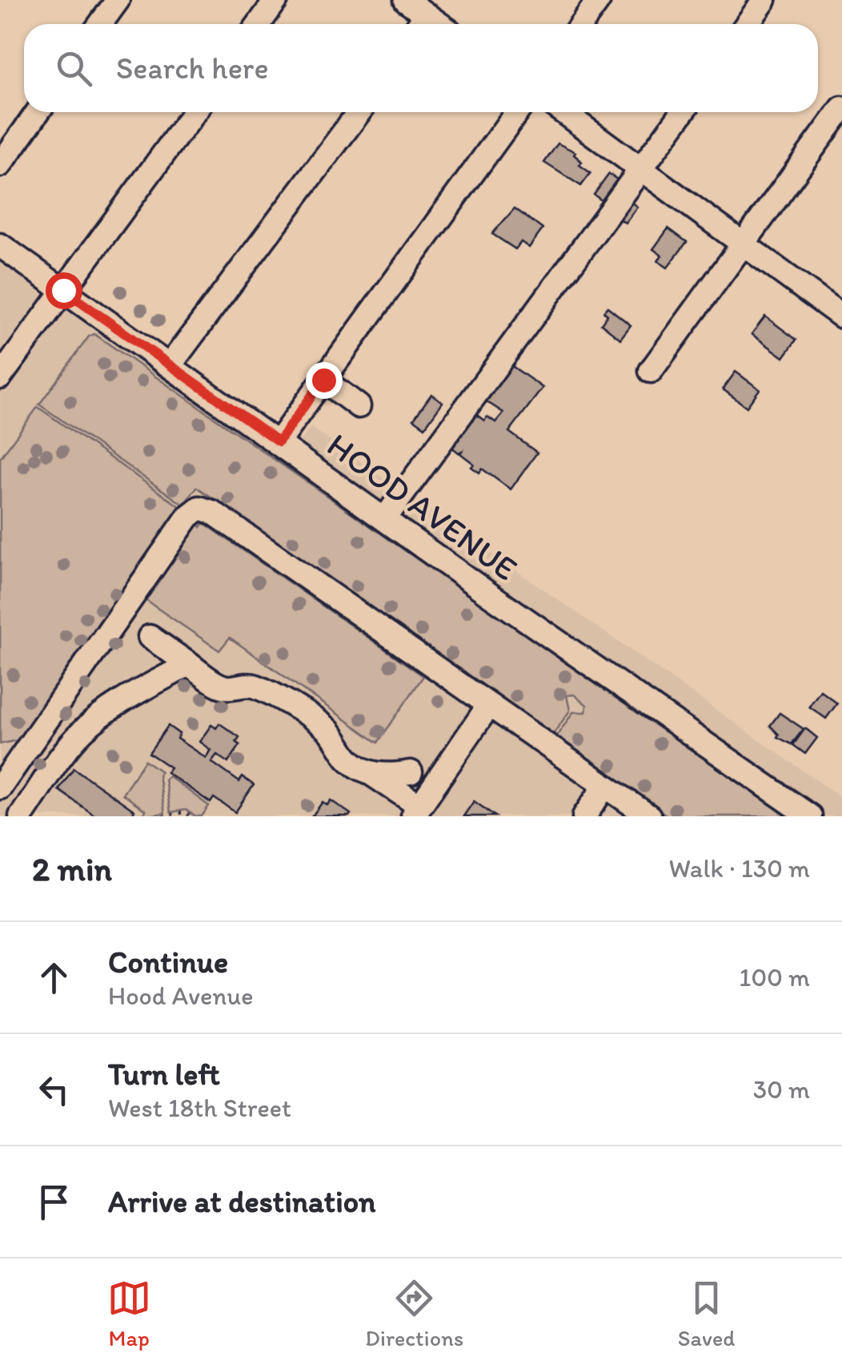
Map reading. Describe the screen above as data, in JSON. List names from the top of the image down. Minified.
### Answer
{"streets":{"street":["HOOD AVENUE"]},"page":{"search":"Search here","heading":["2 min","Walk · 130 m"],"list":[["Continue","Hood Avenue","100 m"],["Turn left","West 18th Street","30 m"],"Arrive at destination"],"nav":["Map","Directions","Saved"]}}
